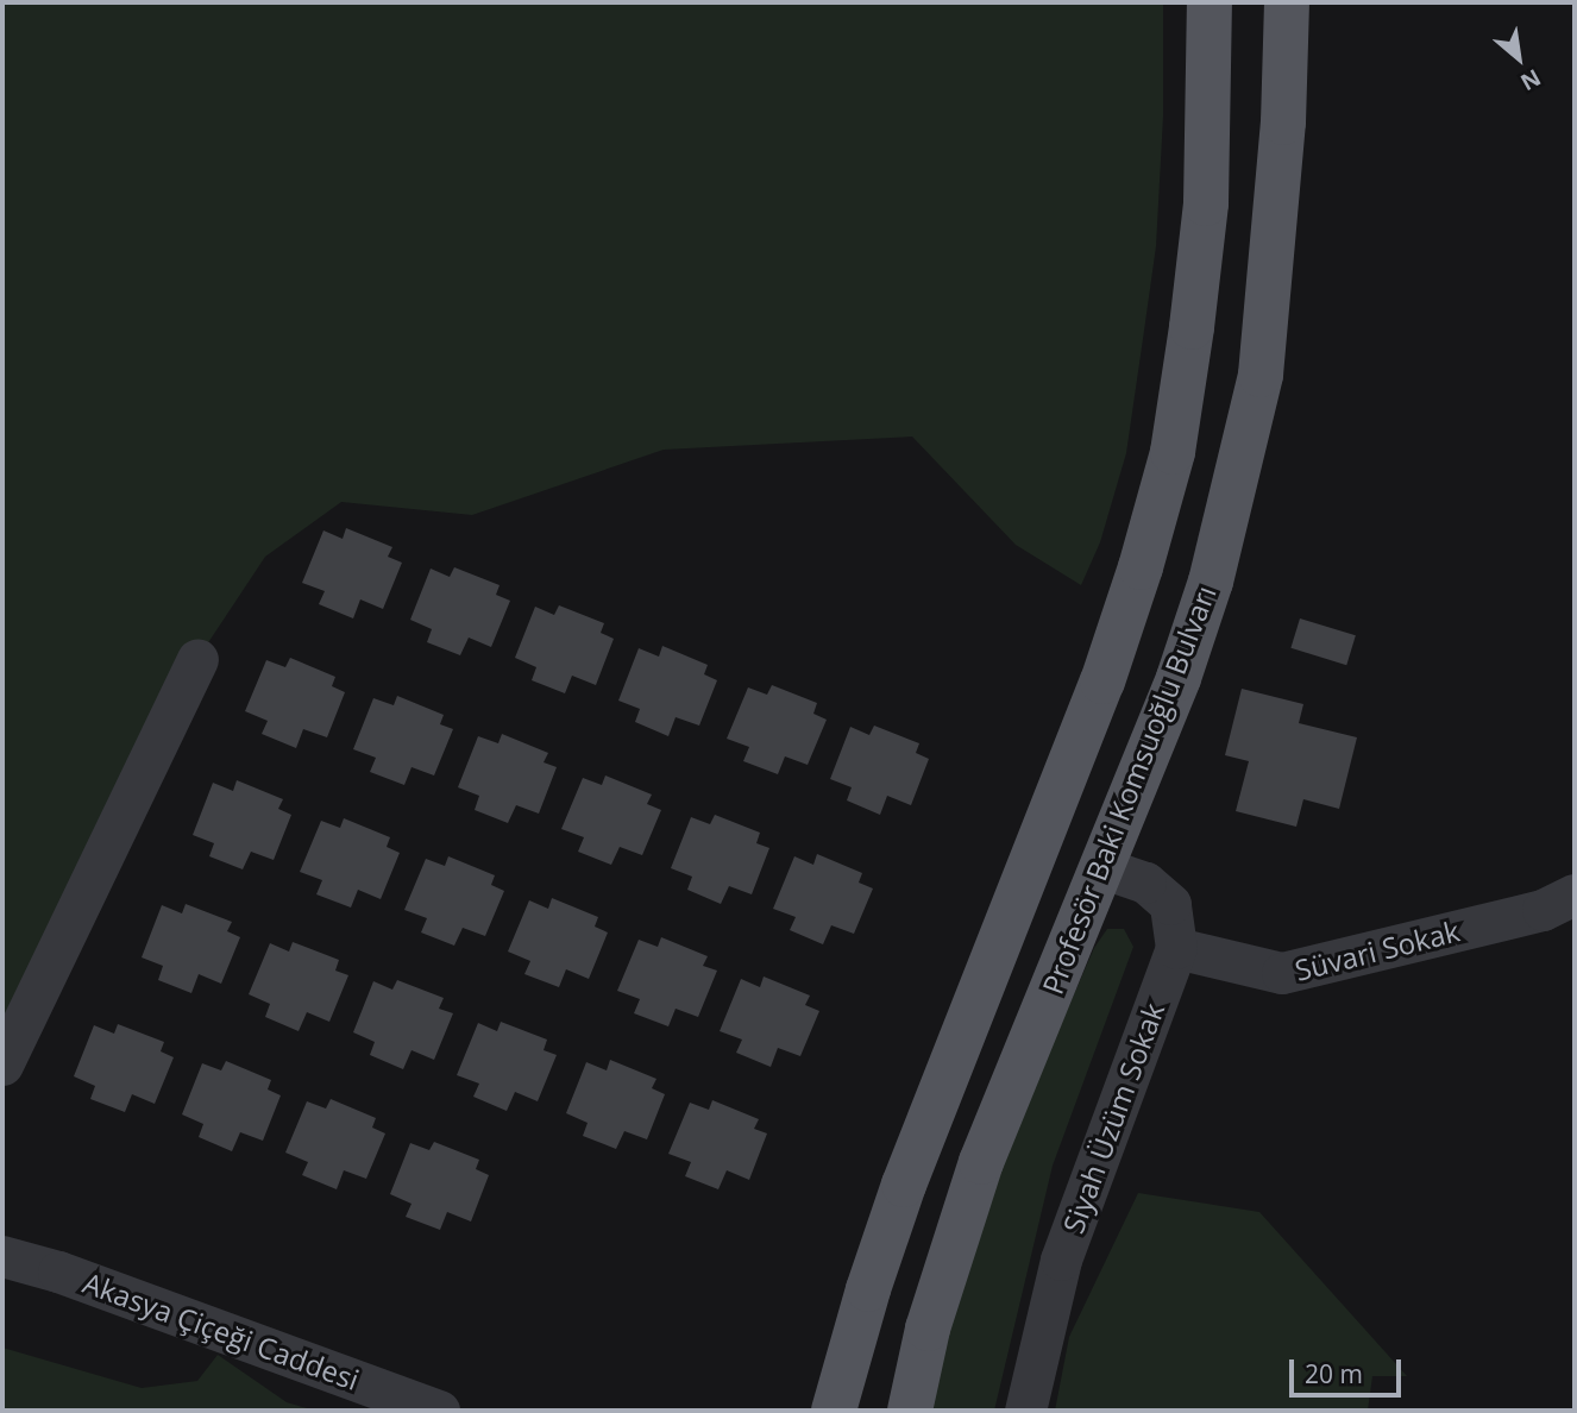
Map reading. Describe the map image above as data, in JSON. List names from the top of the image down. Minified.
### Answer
{"streets":{"main road":["Profesör Baki Komsuoğlu Bulvarı"],"street":["Süvari Sokak","Siyah Üzüm Sokak","Akasya Çiçeği Caddesi"]},"crossings":[["Profesör Baki Komsuoğlu Bulvarı","Siyah Üzüm Sokak"],["Süvari Sokak","Siyah Üzüm Sokak"]],"scale_bar":"20 m","north":"bottom right"}
